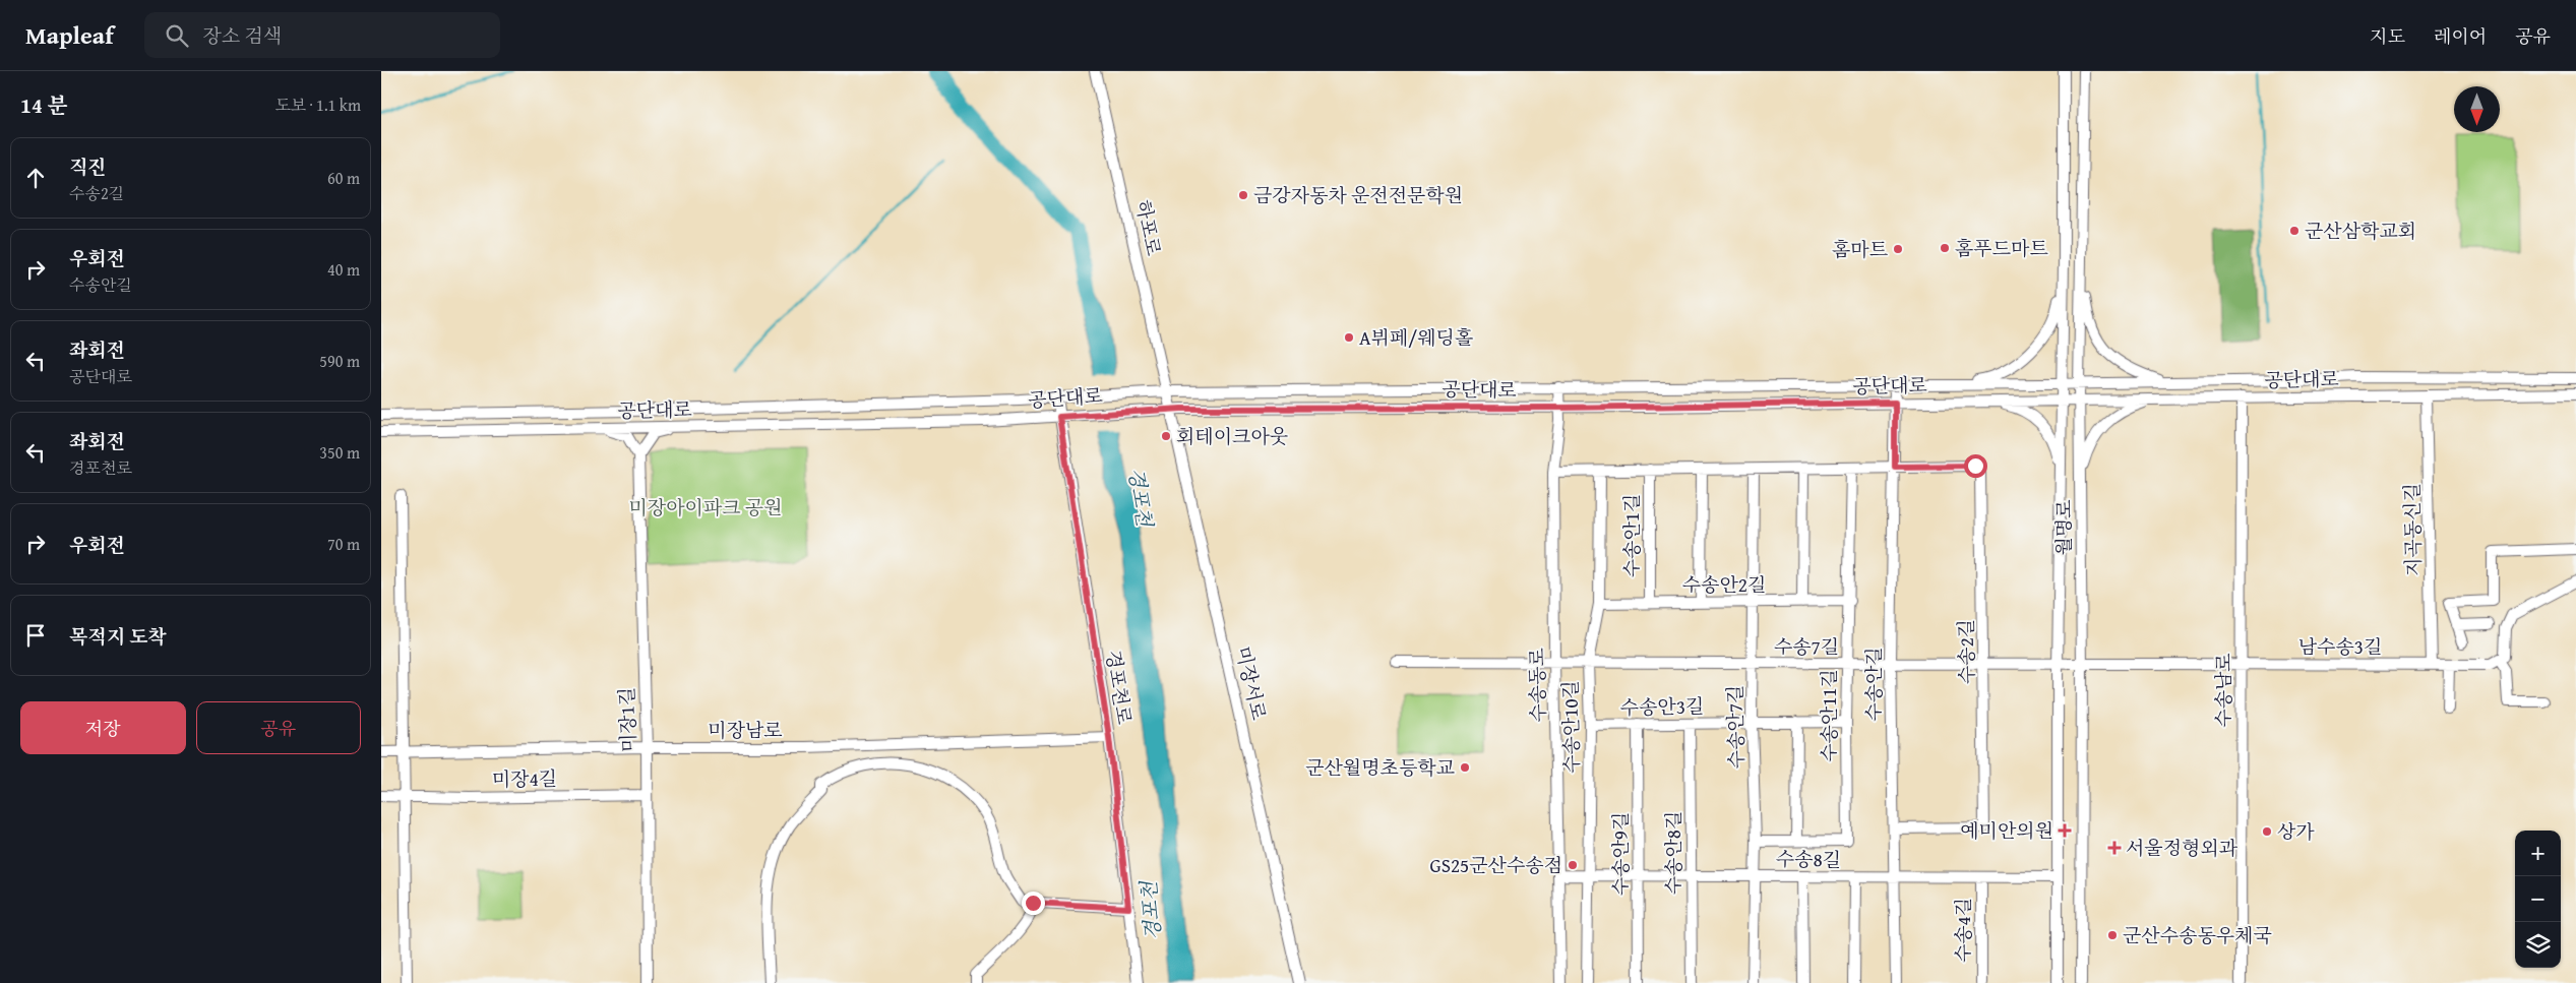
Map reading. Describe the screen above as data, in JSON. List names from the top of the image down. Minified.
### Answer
{"streets":{"street":["하포로","공단대로","월명로","지곡동신길","수송안1길","수송안2길","수송7길","남수송3길","수송2길","미장서로","수송안길","수송동로","경포천로","수송남로","수송안3길","수송안11길","미장1길","수송안10길","수송안7길","미장남로","미장4길","수송안8길","수송안9길","수송8길","수송4길"]},"crossings":[["하포로","공단대로"],["하포로","미장서로"],["공단대로","월명로"],["공단대로","지곡동신길"],["공단대로","미장서로"],["공단대로","수송안길"],["공단대로","수송동로"],["공단대로","경포천로"],["공단대로","수송남로"],["월명로","수송7길"],["월명로","남수송3길"],["월명로","수송8길"],["지곡동신길","남수송3길"],["수송안1길","수송안2길"],["수송안1길","수송2길"],["수송안1길","수송안길"],["수송안1길","수송동로"],["수송안1길","수송안11길"],["수송안1길","수송안10길"],["수송안1길","수송안7길"],["수송안2길","수송안11길"],["수송안2길","수송안10길"],["수송안2길","수송안7길"],["수송7길","남수송3길"],["수송7길","수송2길"],["수송7길","수송안길"],["수송7길","수송동로"],["수송7길","수송안11길"],["수송7길","수송안10길"],["수송7길","수송안7길"],["남수송3길","수송남로"],["수송2길","수송안길"],["수송안길","수송8길"],["수송동로","수송8길"],["경포천로","미장남로"],["수송안3길","수송안11길"],["수송안3길","수송안10길"],["수송안3길","수송안7길"],["수송안3길","수송안8길"],["수송안3길","수송안9길"],["수송안11길","수송안7길"],["미장1길","미장남로"],["미장1길","미장4길"],["수송안10길","수송8길"],["수송안7길","수송8길"],["수송안8길","수송8길"],["수송안9길","수송8길"],["수송8길","수송4길"]],"water":["경포천"],"parks":["미장아이파크 공원"],"places":{"other":["금강자동차 운전전문학원","군산삼학교회","홈푸드마트","홈마트","A뷔페/웨딩홀","회테이크아웃","군산월명초등학교","상가","GS25군산수송점","군산수송동우체국"],"health":["예미안의원","서울정형외과"]},"north":"bottom","page":{"header":"Mapleaf","search":"장소 검색","nav":["지도","레이어","공유"],"heading":["14 분","도보 · 1.1 km"],"list":[["직진","수송2길","60 m"],["우회전","수송안길","40 m"],["좌회전","공단대로","590 m"],["좌회전","경포천로","350 m"],["우회전","70 m"],"목적지 도착"],"buttons":["저장","공유"],"map_buttons":["+","−"]}}
